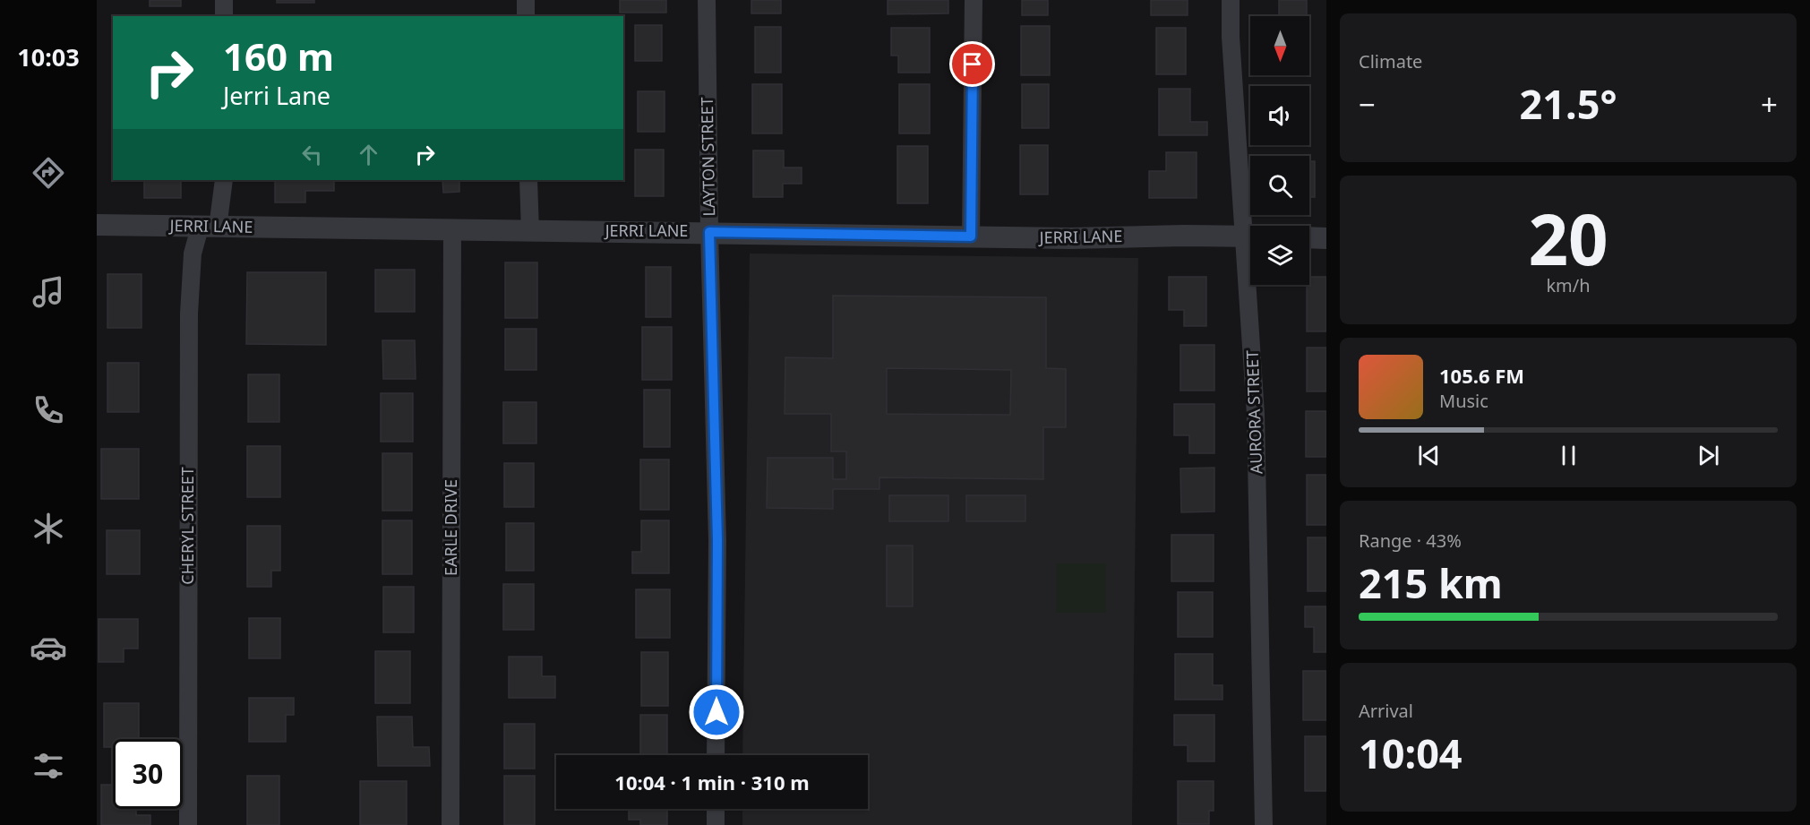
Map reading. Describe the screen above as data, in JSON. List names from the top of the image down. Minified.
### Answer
{"streets":{"street":["LAYTON STREET","JERRI LANE","AURORA STREET","CHERYL STREET","EARLE DRIVE"]},"crossings":[["LAYTON STREET","JERRI LANE"],["JERRI LANE","CHERYL STREET"],["JERRI LANE","EARLE DRIVE"]],"north":"bottom","page":{"tabs":"10:03","tile":["Climate",["20","km/h"],["Range · 43%","215 km"],["Arrival","10:04"]],"turn":["160 m","Jerri Lane"],"heat":["−","21.5°","+"],"song":["105.6 FM","Music"],"limit":"30","trip":"10:04 · 1 min · 310 m"}}
